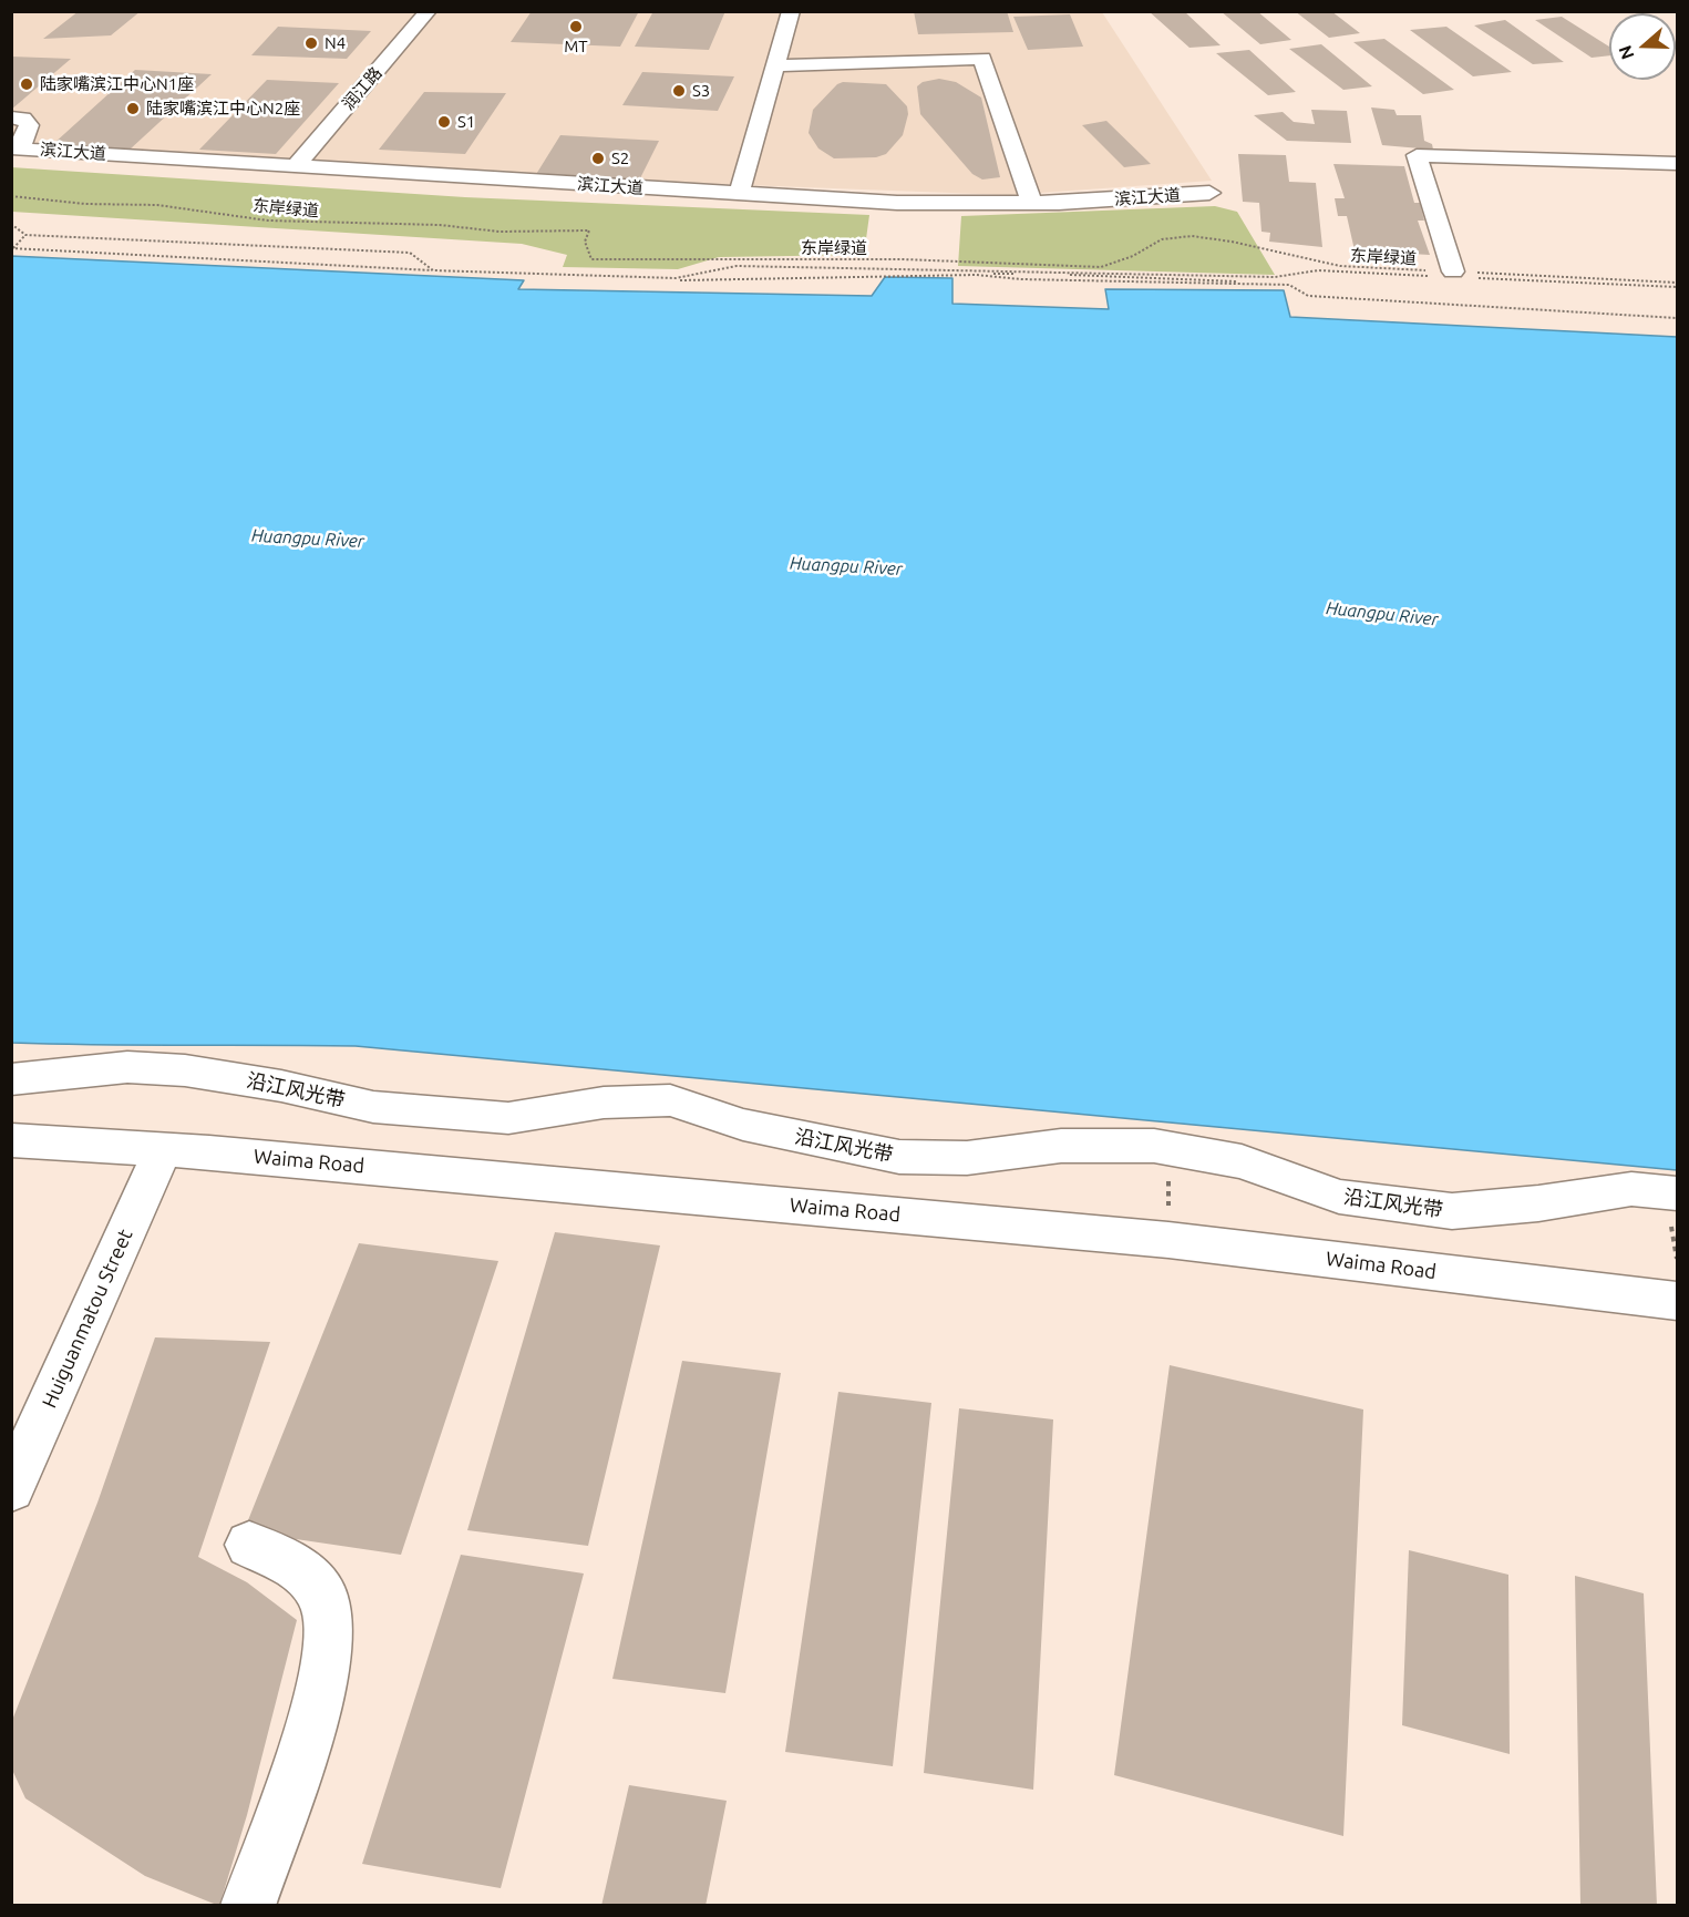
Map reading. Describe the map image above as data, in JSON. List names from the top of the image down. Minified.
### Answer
{"streets":{"street":["润江路","滨江大道","沿江风光带","Waima Road","Huiguanmatou Street"],"path":["东岸绿道"]},"crossings":[["润江路","滨江大道"],["Waima Road","Huiguanmatou Street"]],"water":["Huangpu River"],"places":["MT","N4","陆家嘴滨江中心N1座","S3","陆家嘴滨江中心N2座","S1","S2"],"north":"left"}
